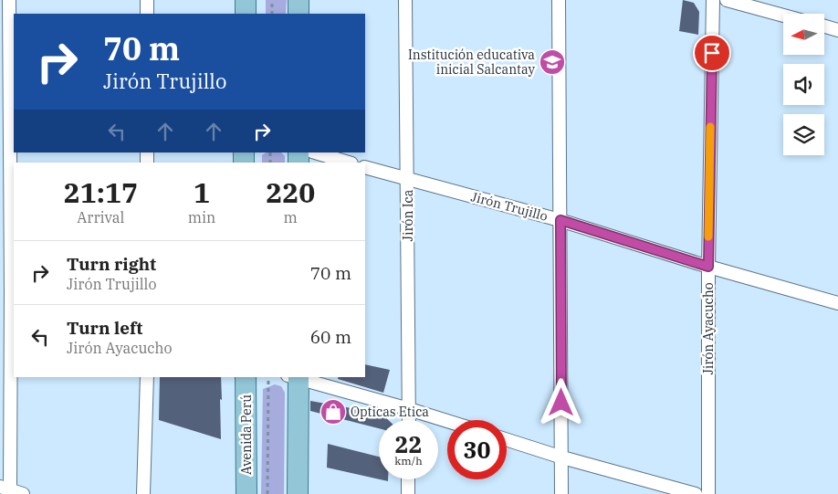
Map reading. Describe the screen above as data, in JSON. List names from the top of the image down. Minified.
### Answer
{"streets":{"main road":["Avenida Perú"],"street":["Jirón Trujillo","Jirón Ica","Jirón Ayacucho"]},"crossings":[["Jirón Trujillo","Jirón Ica"],["Jirón Trujillo","Jirón Ayacucho"]],"places":{"school or university":["Institución educativa inicial Salcantay"],"shop":["Opticas Etica"]},"north":"left","page":{"turn":["70 m","Jirón Trujillo"],"eta":["21:17","Arrival","1","min","220","m"],"list":[{"name":"Turn right","note":"Jirón Trujillo","value":"70 m"},{"name":"Turn left","note":"Jirón Ayacucho","value":"60 m"}],"speed":"22 km/h","limit":"30"}}
